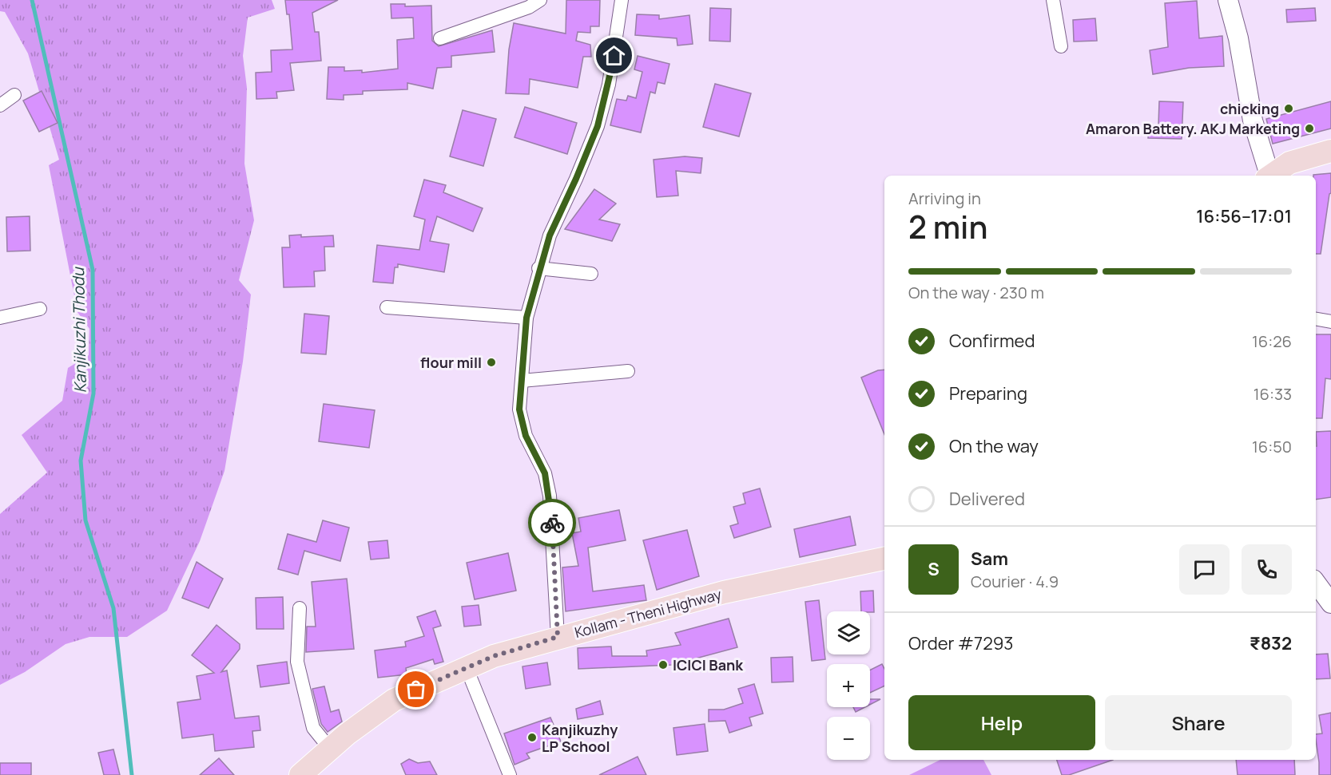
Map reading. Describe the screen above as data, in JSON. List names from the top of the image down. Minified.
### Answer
{"streets":{"highway":["Kollam - Theni Highway"]},"water":["Kanjikuzhi Thodu"],"places":["chicking","Amaron Battery. AKJ Marketing","flour mill","ICICI Bank","Kanjikuzhy LP School"],"page":{"heading":["2 min","Arriving in","16:56–17:01"],"panel":["Sam","Courier · 4.9","Order #7293","₹832"],"bar":"On the way · 230 m","list":[["Confirmed","16:26"],["Preparing","16:33"],["On the way","16:50"],"Delivered"],"round":"S","map_buttons":["+","−"],"buttons":["Help","Share"]}}
